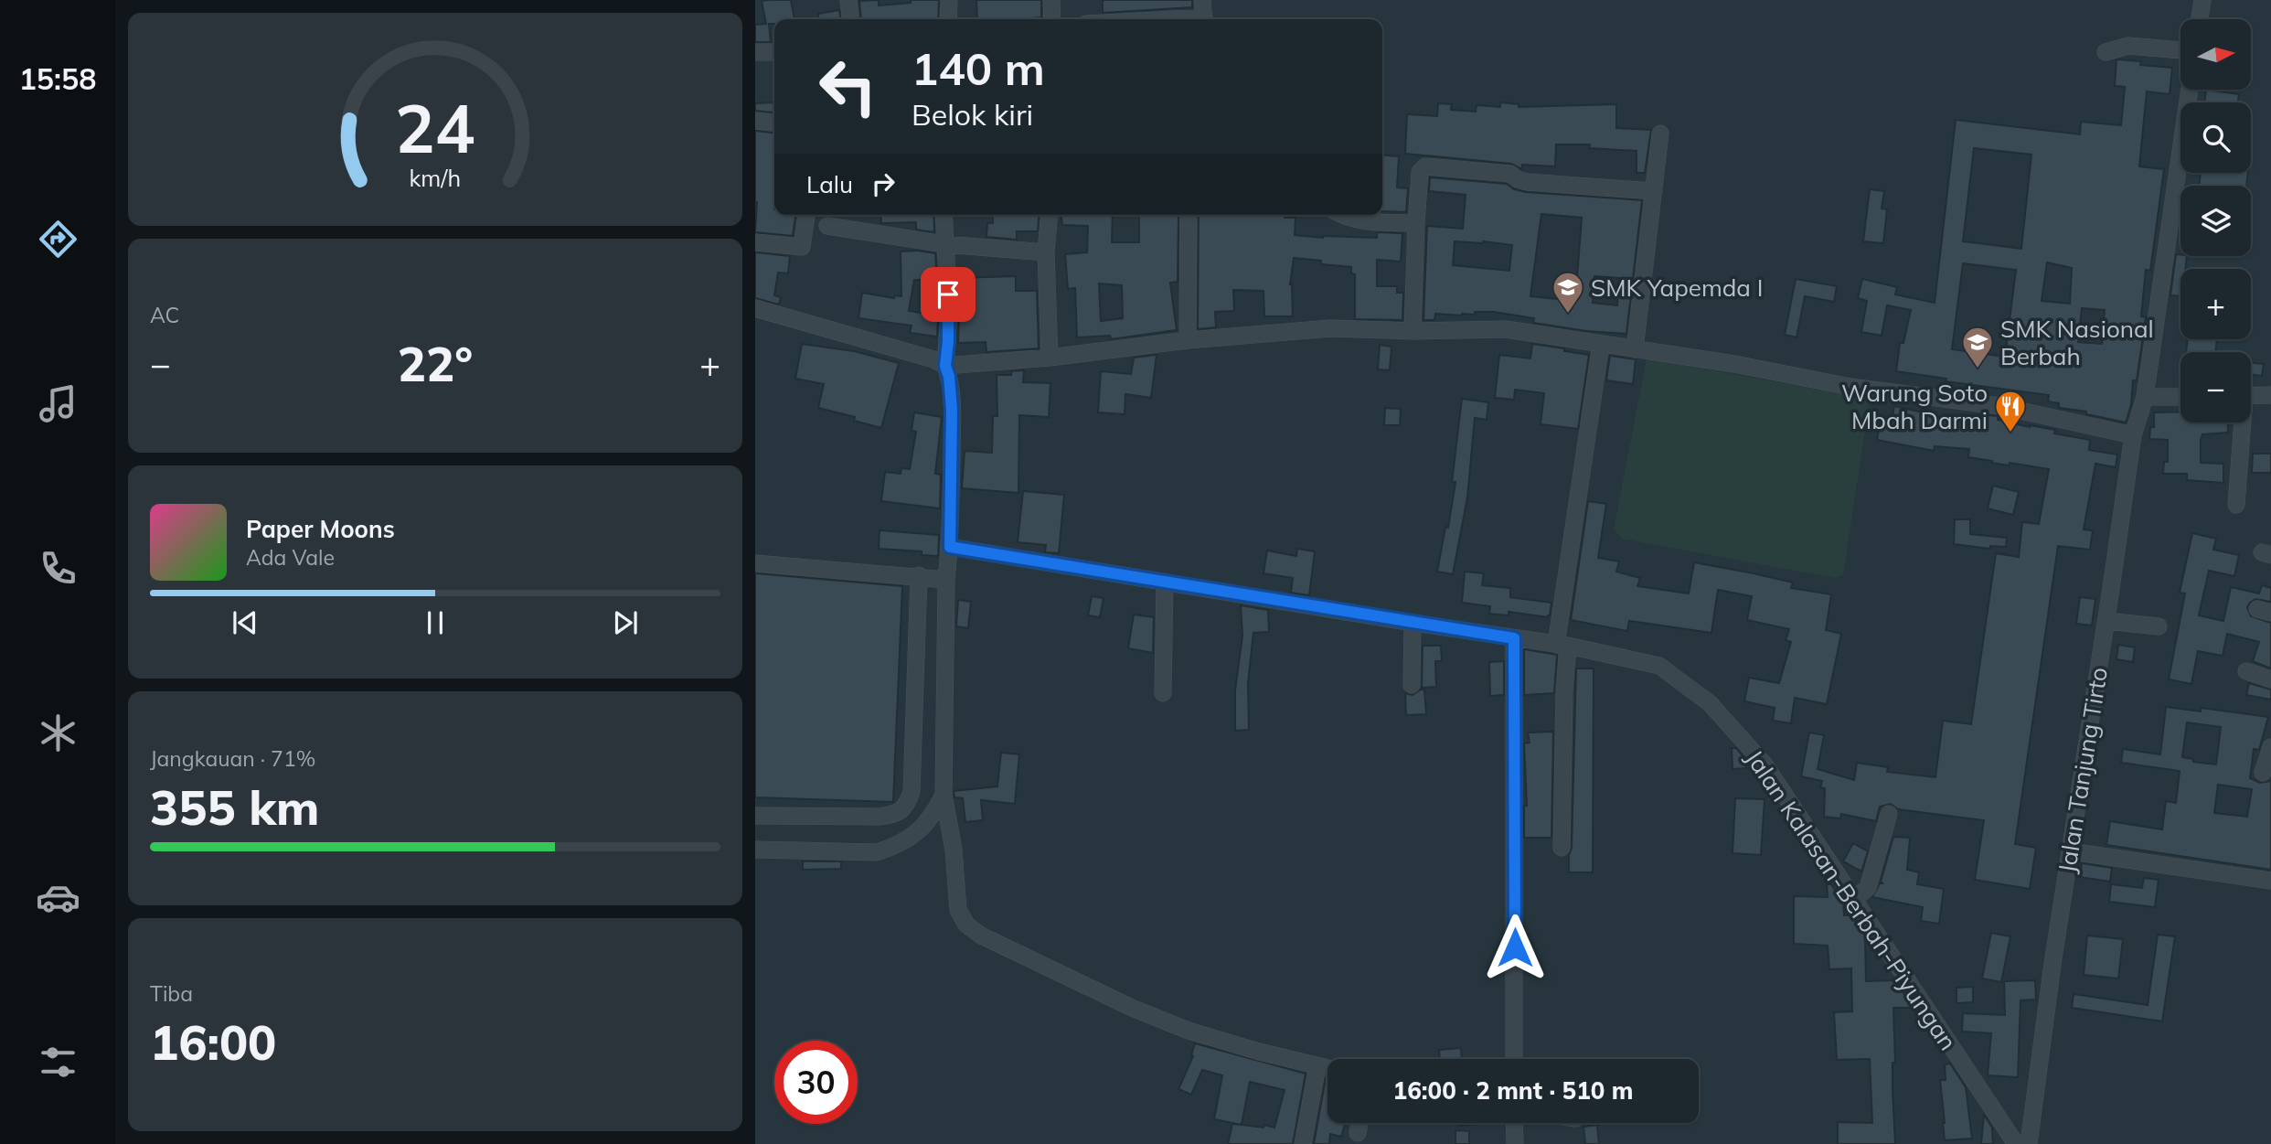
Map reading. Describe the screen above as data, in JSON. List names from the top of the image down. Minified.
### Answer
{"streets":{"street":["Jalan Tanjung Tirto","Jalan Kalasan-Berbah-Piyungan"]},"places":{"school or university":["SMK Yapemda I","SMK Nasional Berbah"],"restaurant":["Warung Soto Mbah Darmi"]},"north":"right","page":{"tabs":"15:58","map_buttons":["+","−"],"turn":["140 m","Belok kiri"],"then":"Lalu","tile":["AC",["Jangkauan · 71%","355 km"],["Tiba","16:00"]],"heat":["−","22°","+"],"song":["Paper Moons","Ada Vale"],"limit":"30","trip":"16:00 · 2 mnt · 510 m","gauge":["24","km/h"]}}
